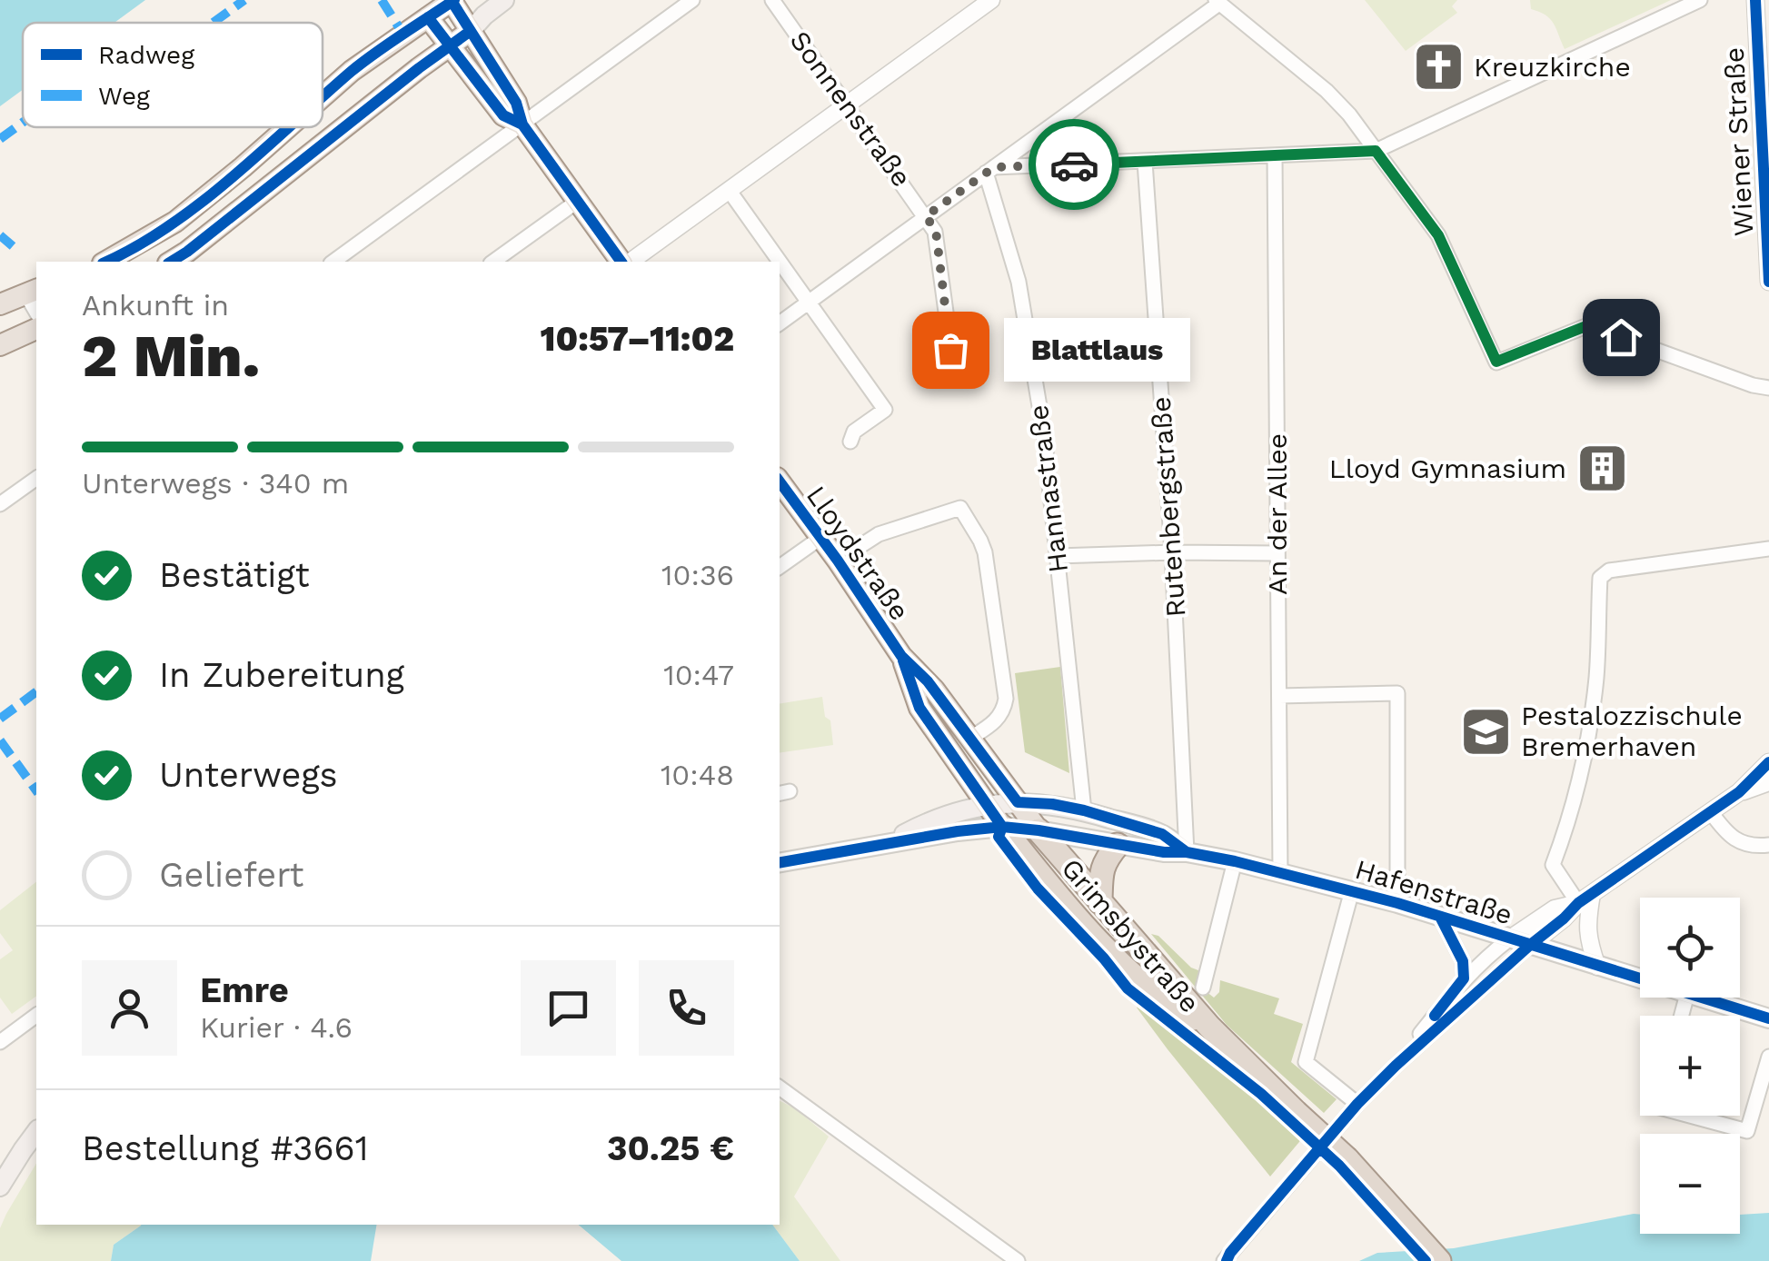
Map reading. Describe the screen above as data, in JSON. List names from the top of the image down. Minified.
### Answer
{"streets":{"highway":["Grimsbystraße"],"main road":["Lloydstraße","Hafenstraße"],"street":["Sonnenstraße","Wiener Straße","Hannastraße","Rutenbergstraße","An der Allee"]},"crossings":[["Hannastraße","Hafenstraße"],["Rutenbergstraße","Hafenstraße"],["An der Allee","Hafenstraße"],["Lloydstraße","Hafenstraße"],["Lloydstraße","Grimsbystraße"],["Hafenstraße","Grimsbystraße"]],"places":{"church":["Kreuzkirche"],"other":["Blattlaus"],"building":["Lloyd Gymnasium"],"school or university":["Pestalozzischule Bremerhaven"]},"legend":["Radweg","Weg"],"page":{"heading":["2 Min.","Ankunft in","10:57–11:02"],"panel":["Emre","Kurier · 4.6","Bestellung #3661","30.25 €"],"bubble":"Blattlaus","bar":"Unterwegs · 340 m","list":[["Bestätigt","10:36"],["In Zubereitung","10:47"],["Unterwegs","10:48"],"Geliefert"],"map_buttons":["+","−"]}}
